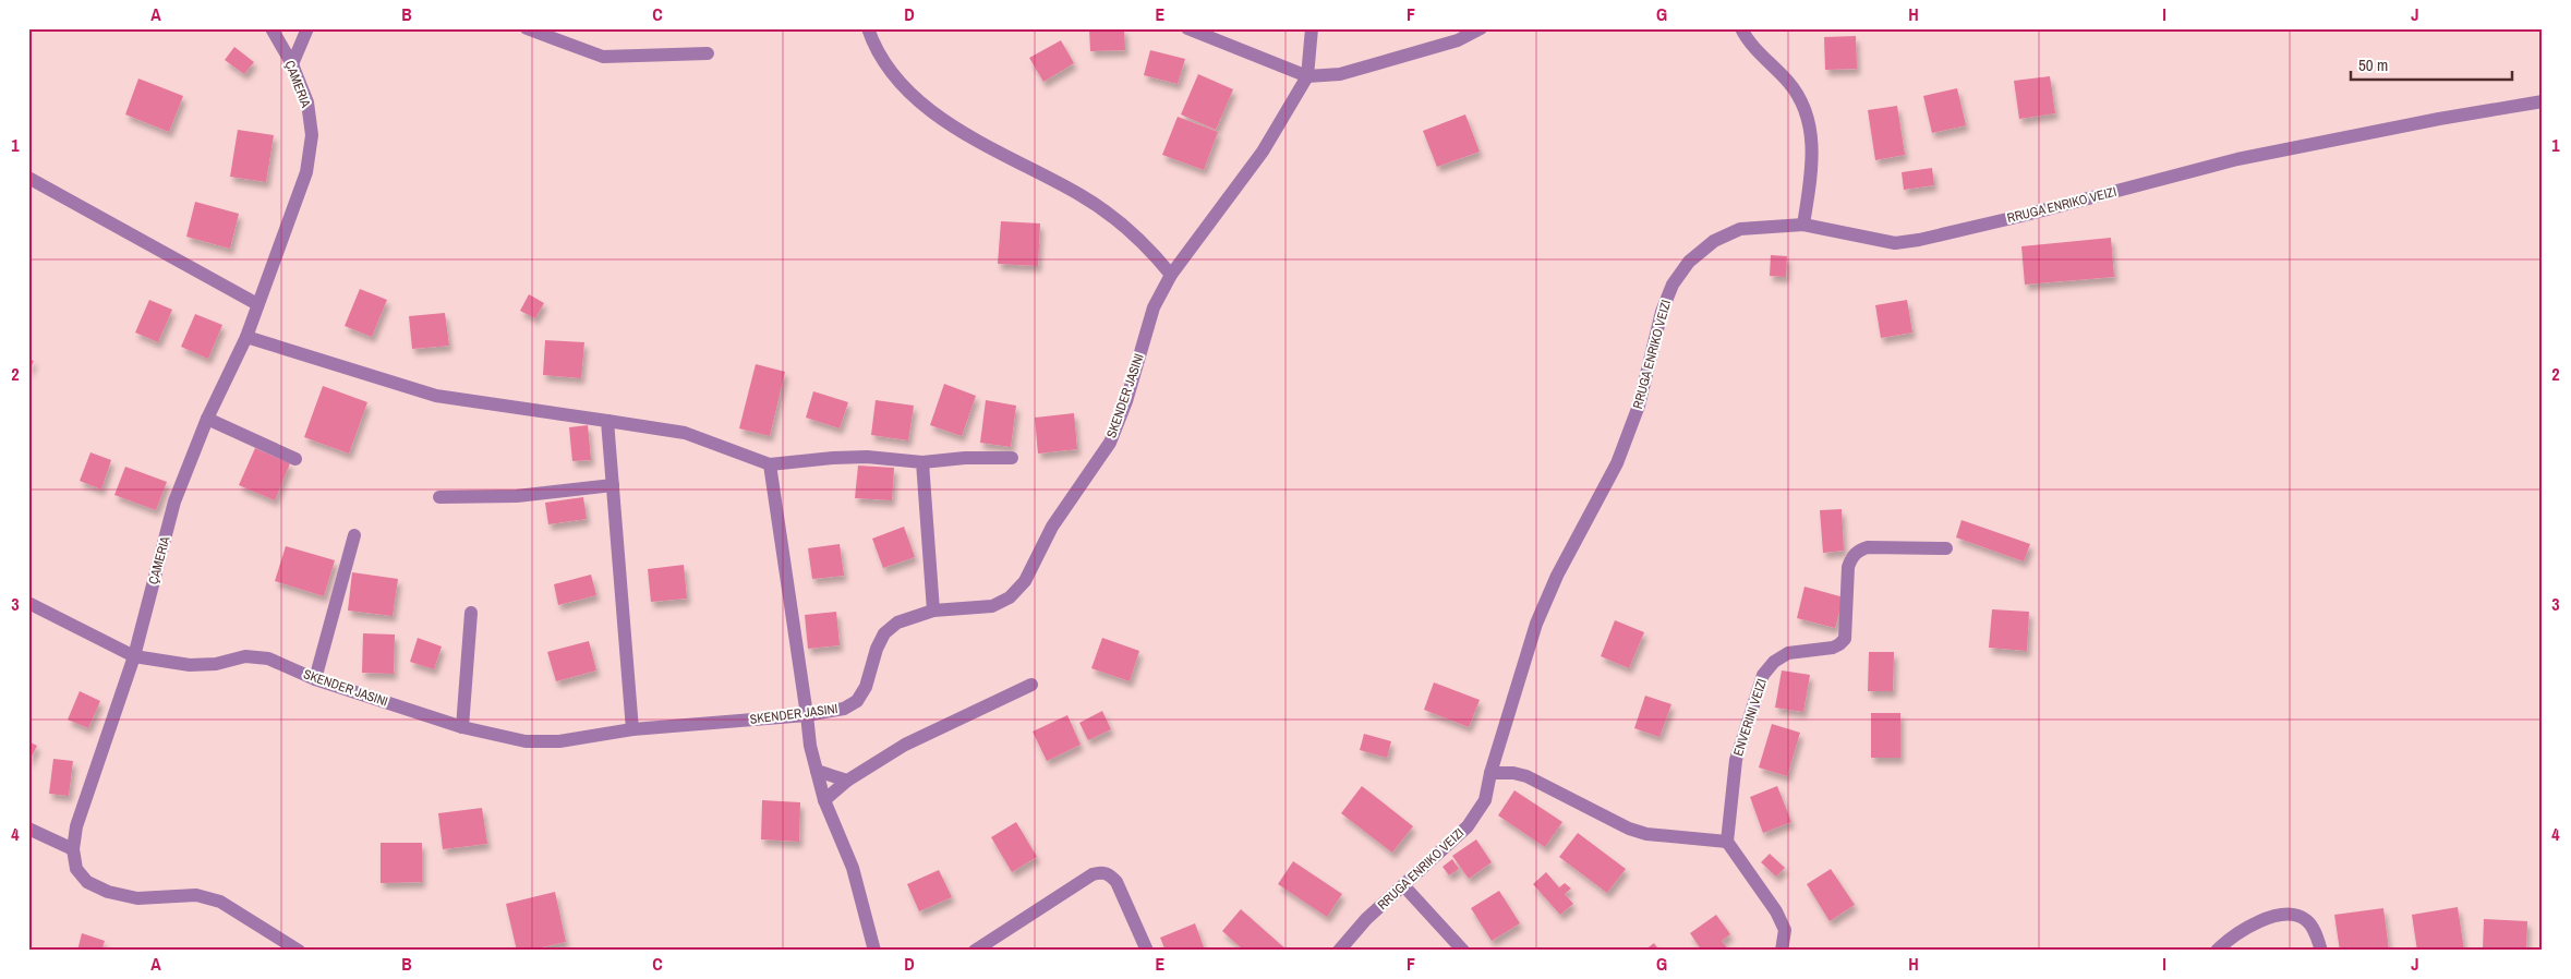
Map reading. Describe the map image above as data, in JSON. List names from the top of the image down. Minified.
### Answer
{"streets":{"street":["ÇAMERIA","RRUGA ENRIKO VEIZI","SKENDER JASINI","ENVERINI VEIZI"]},"crossings":[["ÇAMERIA","SKENDER JASINI"]],"scale_bar":"50 m","grid":{"columns":["A","B","C","D","E","F","G","H","I","J"],"rows":["1","2","3","4"]}}
